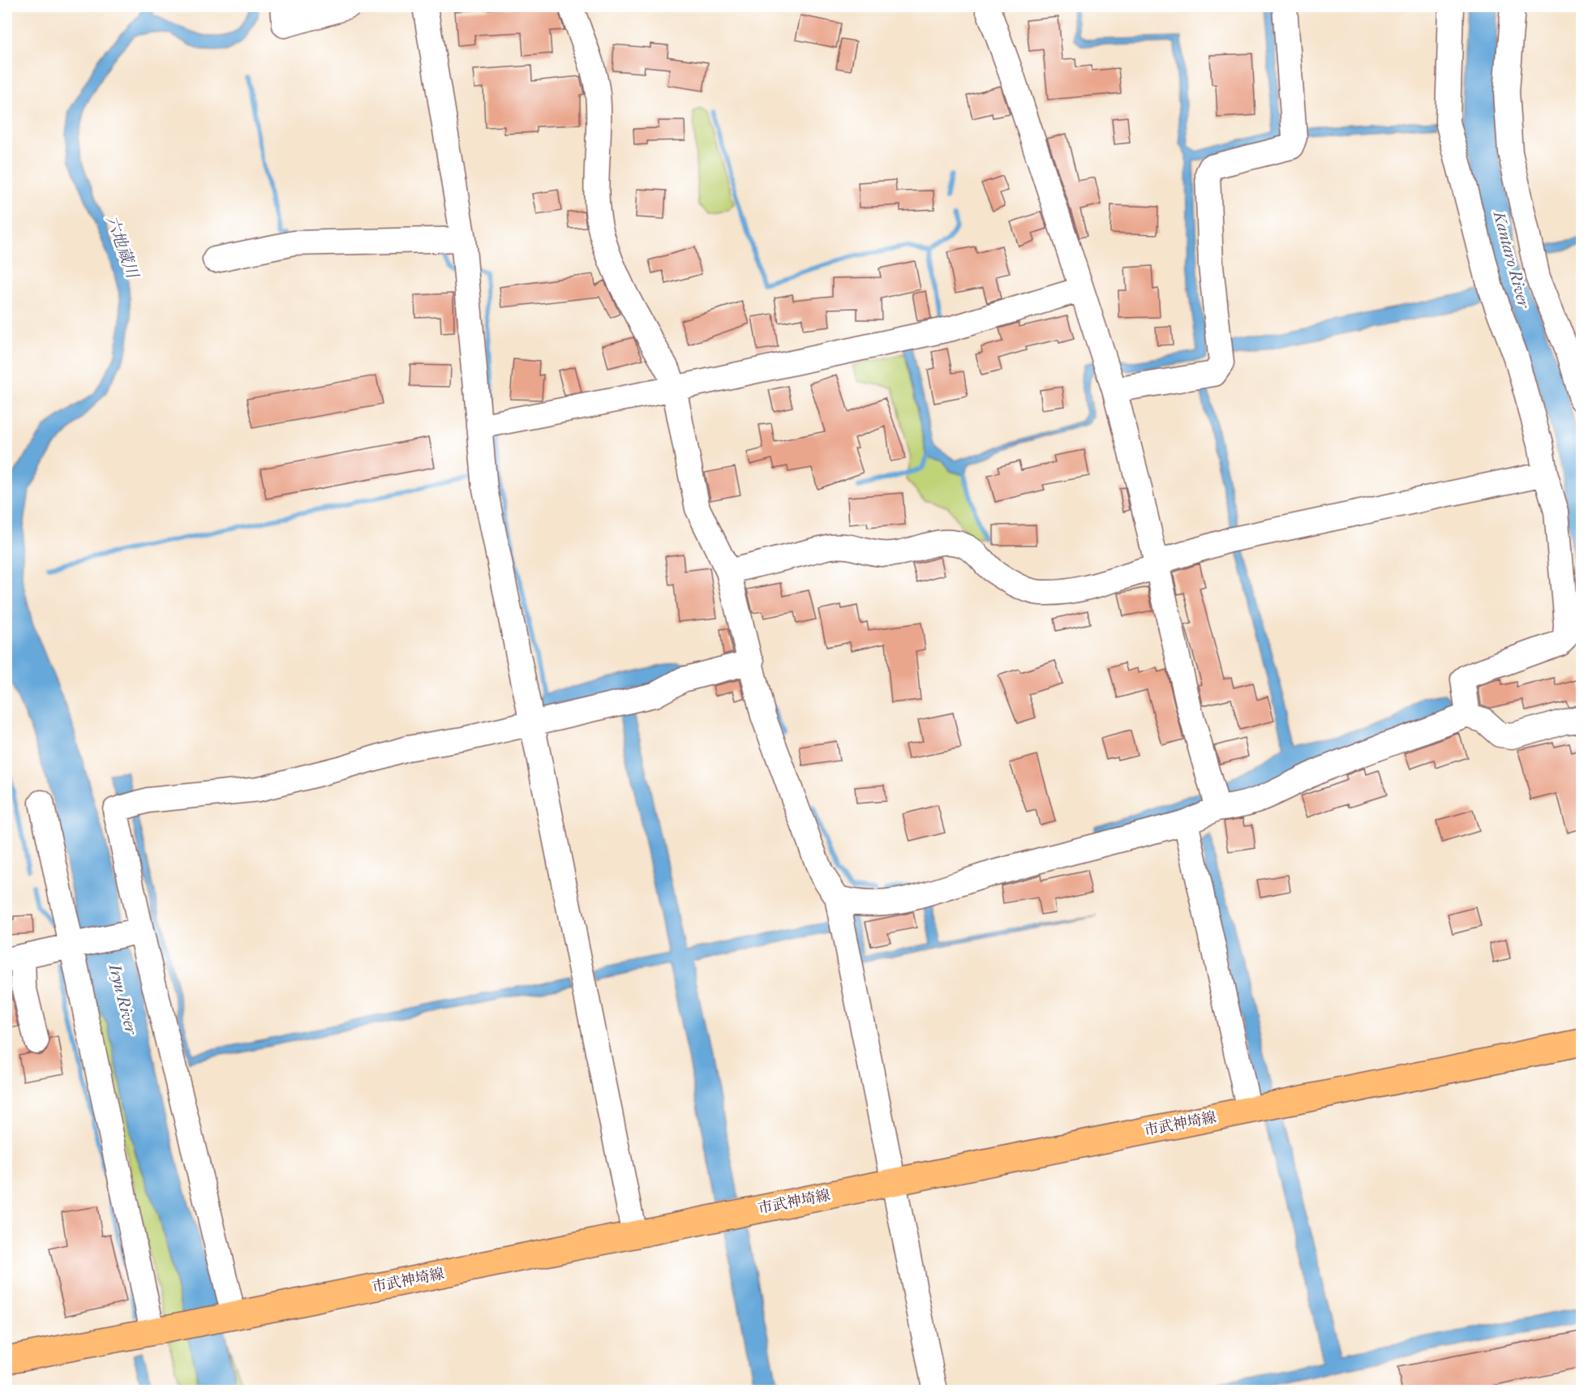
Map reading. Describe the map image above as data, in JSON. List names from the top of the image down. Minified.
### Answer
{"streets":{"main road":["市武神埼線"]},"water":["六地蔵川","Kantaro River","Iryu River"]}
